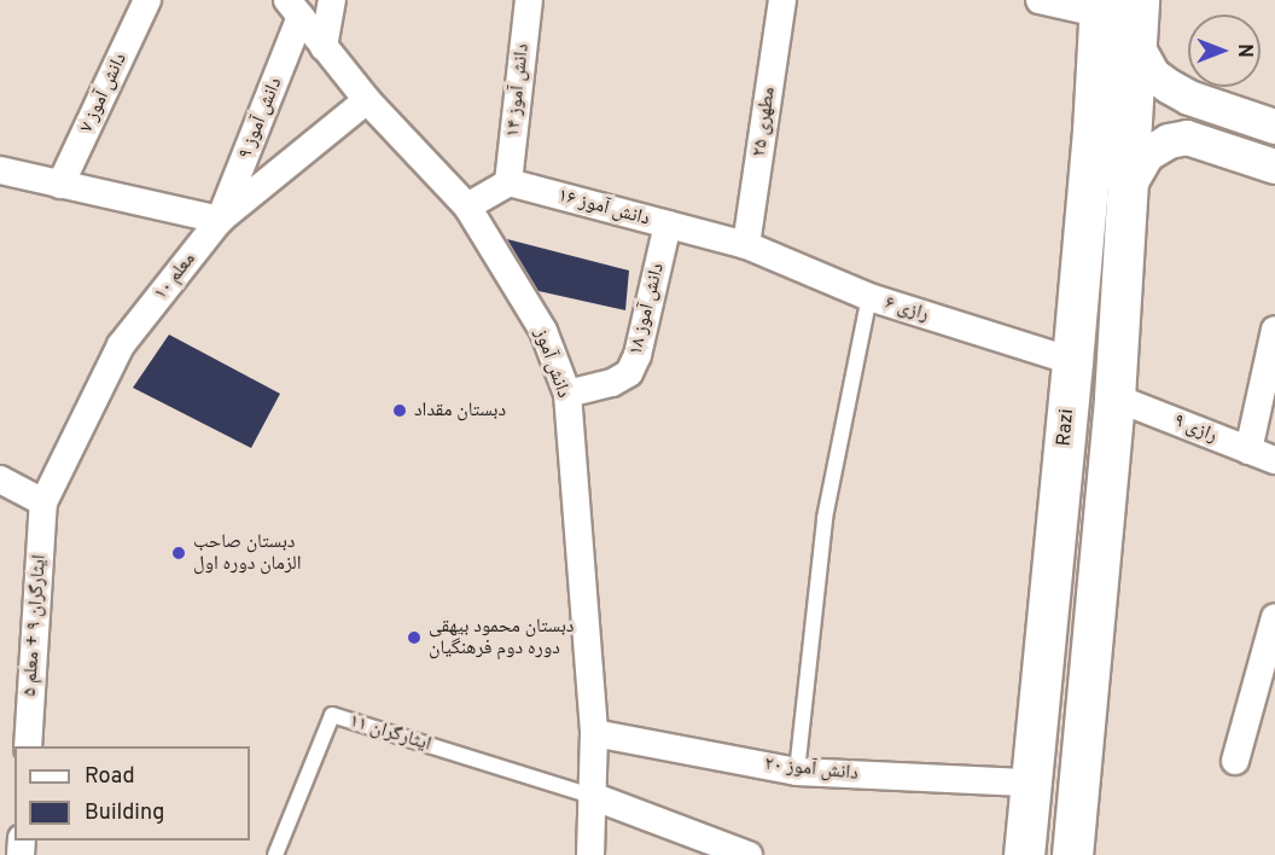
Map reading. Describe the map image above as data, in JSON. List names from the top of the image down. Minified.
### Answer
{"streets":{"main road":["Razi"],"street":["دانش آموز ۱۴","دانش آموز ۷","دانش آموز ۹","مطهری ۲۵","دانش آموز ۱۶","معلم ۱۰","دانش آموز ۱۸","رازی ۶","دانش آموز","رازی ۹","ایثارگران ۹ + معلم ۵","دانش آموز ۲۰"],"lane":["ایثارگران ۱۱"]},"crossings":[["دانش آموز ۱۴","دانش آموز ۱۶"],["دانش آموز ۹","معلم ۱۰"],["دانش آموز ۹","دانش آموز"],["مطهری ۲۵","دانش آموز ۱۶"],["مطهری ۲۵","رازی ۶"],["دانش آموز ۱۶","دانش آموز ۱۸"],["دانش آموز ۱۶","رازی ۶"],["معلم ۱۰","دانش آموز"],["معلم ۱۰","ایثارگران ۹ + معلم ۵"],["دانش آموز ۱۸","دانش آموز"],["رازی ۶","Razi"],["دانش آموز","ایثارگران ۱۱"],["دانش آموز","دانش آموز ۲۰"],["Razi","دانش آموز ۲۰"]],"places":["دبستان مقداد","دبستان صاحب الزمان دوره اول","دبستان محمود بیهقی دوره دوم فرهنگیان"],"legend":["Road","Building"],"north":"right"}
